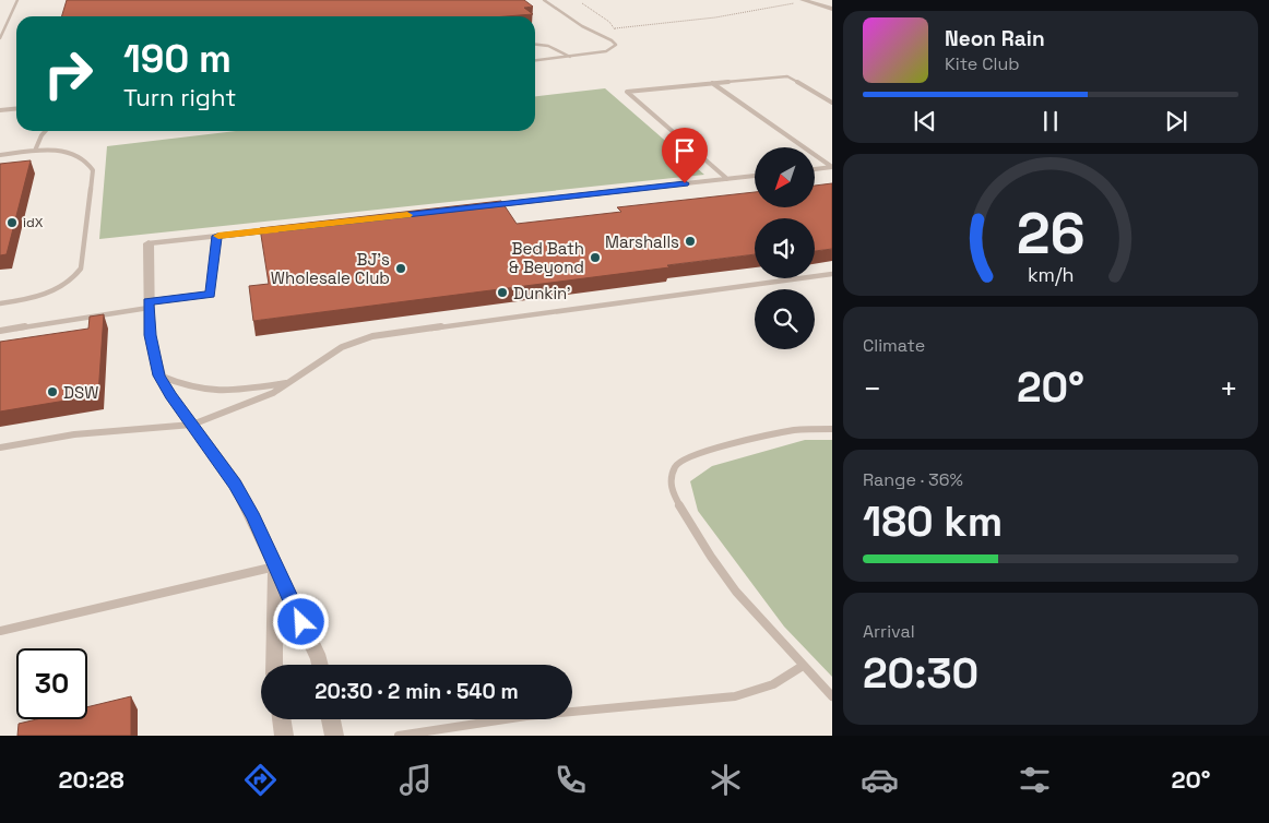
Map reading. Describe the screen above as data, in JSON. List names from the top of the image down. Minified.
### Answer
{"places":["idX","Marshalls","Bed Bath & Beyond","BJ's Wholesale Club","Dunkin'","DSW"],"north":"bottom left","page":{"turn":["190 m","Turn right"],"song":["Neon Rain","Kite Club"],"tile":["Climate",["Range · 36%","180 km"],["Arrival","20:30"]],"heat":["−","20°","+"],"limit":"30","trip":"20:30 · 2 min · 540 m","tabs":["20:28","20°"],"gauge":["26","km/h"]}}
